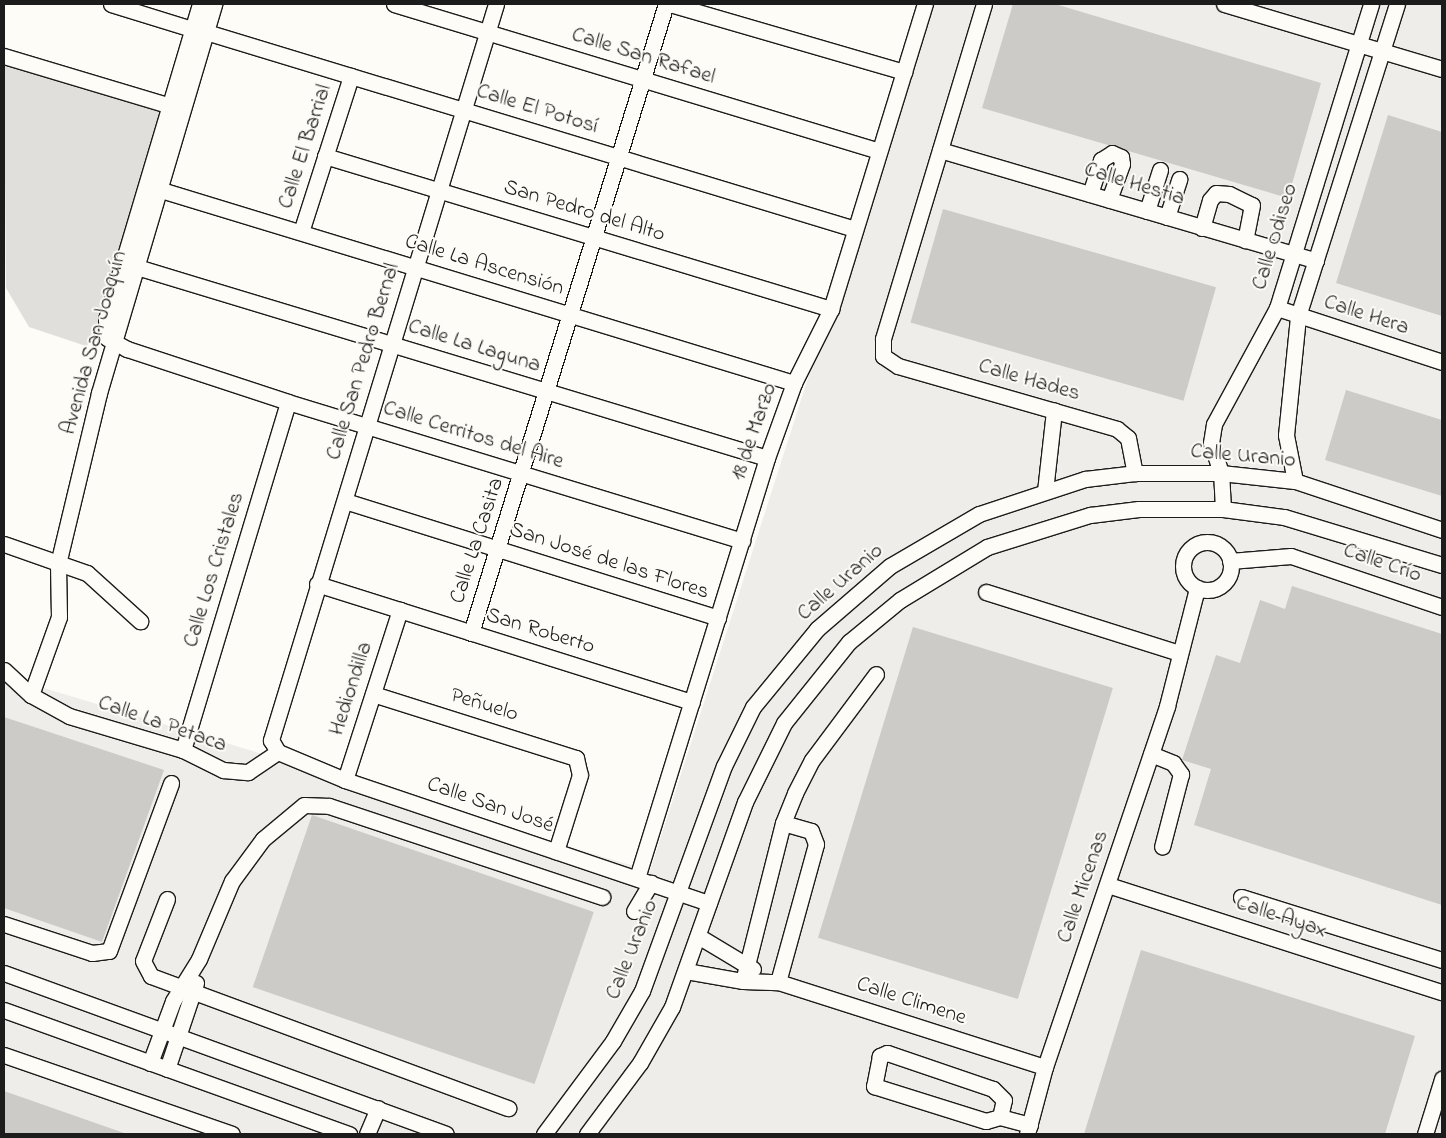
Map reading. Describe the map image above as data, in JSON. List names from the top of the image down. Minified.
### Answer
{"streets":{"street":["Calle San Rafael","Calle El Potosí","Calle El Barrial","Calle Hestia","San Pedro del Alto","Calle Odiseo","Calle La Ascensión","Calle Hera","Avenida San Joaquín","Calle La Laguna","Calle San Pedro Bernal","Calle Hades","18 de Marzo","Calle Cerritos del Aire","Calle Uranio","Calle La Casita","San José de las Flores","Calle Crío","Calle Los Cristales","San Roberto","Hediondilla","Peñuelo","Calle La Petaca","Calle San José","Calle Micenas","Calle Ayax","Calle Climene"]},"crossings":[["Calle San Rafael","Calle San Pedro Bernal"],["Calle San Rafael","18 de Marzo"],["Calle San Rafael","Calle La Casita"],["Calle El Potosí","Calle El Barrial"],["Calle El Potosí","Avenida San Joaquín"],["Calle El Potosí","Calle San Pedro Bernal"],["Calle El Potosí","18 de Marzo"],["Calle El Potosí","Calle La Casita"],["Calle El Barrial","San Pedro del Alto"],["Calle El Barrial","Calle La Ascensión"],["Calle Hestia","Calle Odiseo"],["Calle Hestia","Calle Hades"],["San Pedro del Alto","Calle San Pedro Bernal"],["San Pedro del Alto","18 de Marzo"],["San Pedro del Alto","Calle La Casita"],["Calle Odiseo","Calle Hera"],["Calle Odiseo","Calle Uranio"],["Calle La Ascensión","Avenida San Joaquín"],["Calle La Ascensión","Calle San Pedro Bernal"],["Calle La Ascensión","18 de Marzo"],["Calle La Ascensión","Calle La Casita"],["Avenida San Joaquín","Calle La Laguna"],["Avenida San Joaquín","Calle Cerritos del Aire"],["Avenida San Joaquín","Calle La Petaca"],["Calle La Laguna","Calle San Pedro Bernal"],["Calle La Laguna","18 de Marzo"],["Calle La Laguna","Calle La Casita"],["Calle San Pedro Bernal","Calle Cerritos del Aire"],["Calle San Pedro Bernal","San José de las Flores"],["Calle San Pedro Bernal","San Roberto"],["Calle San Pedro Bernal","Calle La Petaca"],["Calle San Pedro Bernal","Calle San José"],["Calle Hades","Calle Uranio"],["18 de Marzo","Calle Cerritos del Aire"],["18 de Marzo","San José de las Flores"],["18 de Marzo","San Roberto"],["18 de Marzo","Calle San José"],["Calle Cerritos del Aire","Calle La Casita"],["Calle Cerritos del Aire","Calle Los Cristales"],["Calle Uranio","Calle San José"],["Calle La Casita","San José de las Flores"],["Calle La Casita","San Roberto"],["Calle Crío","Calle Micenas"],["Calle Los Cristales","Calle La Petaca"],["San Roberto","Hediondilla"],["Hediondilla","Peñuelo"],["Hediondilla","Calle San José"],["Peñuelo","Calle San José"],["Calle La Petaca","Calle San José"],["Calle Micenas","Calle Ayax"],["Calle Micenas","Calle Climene"]]}
